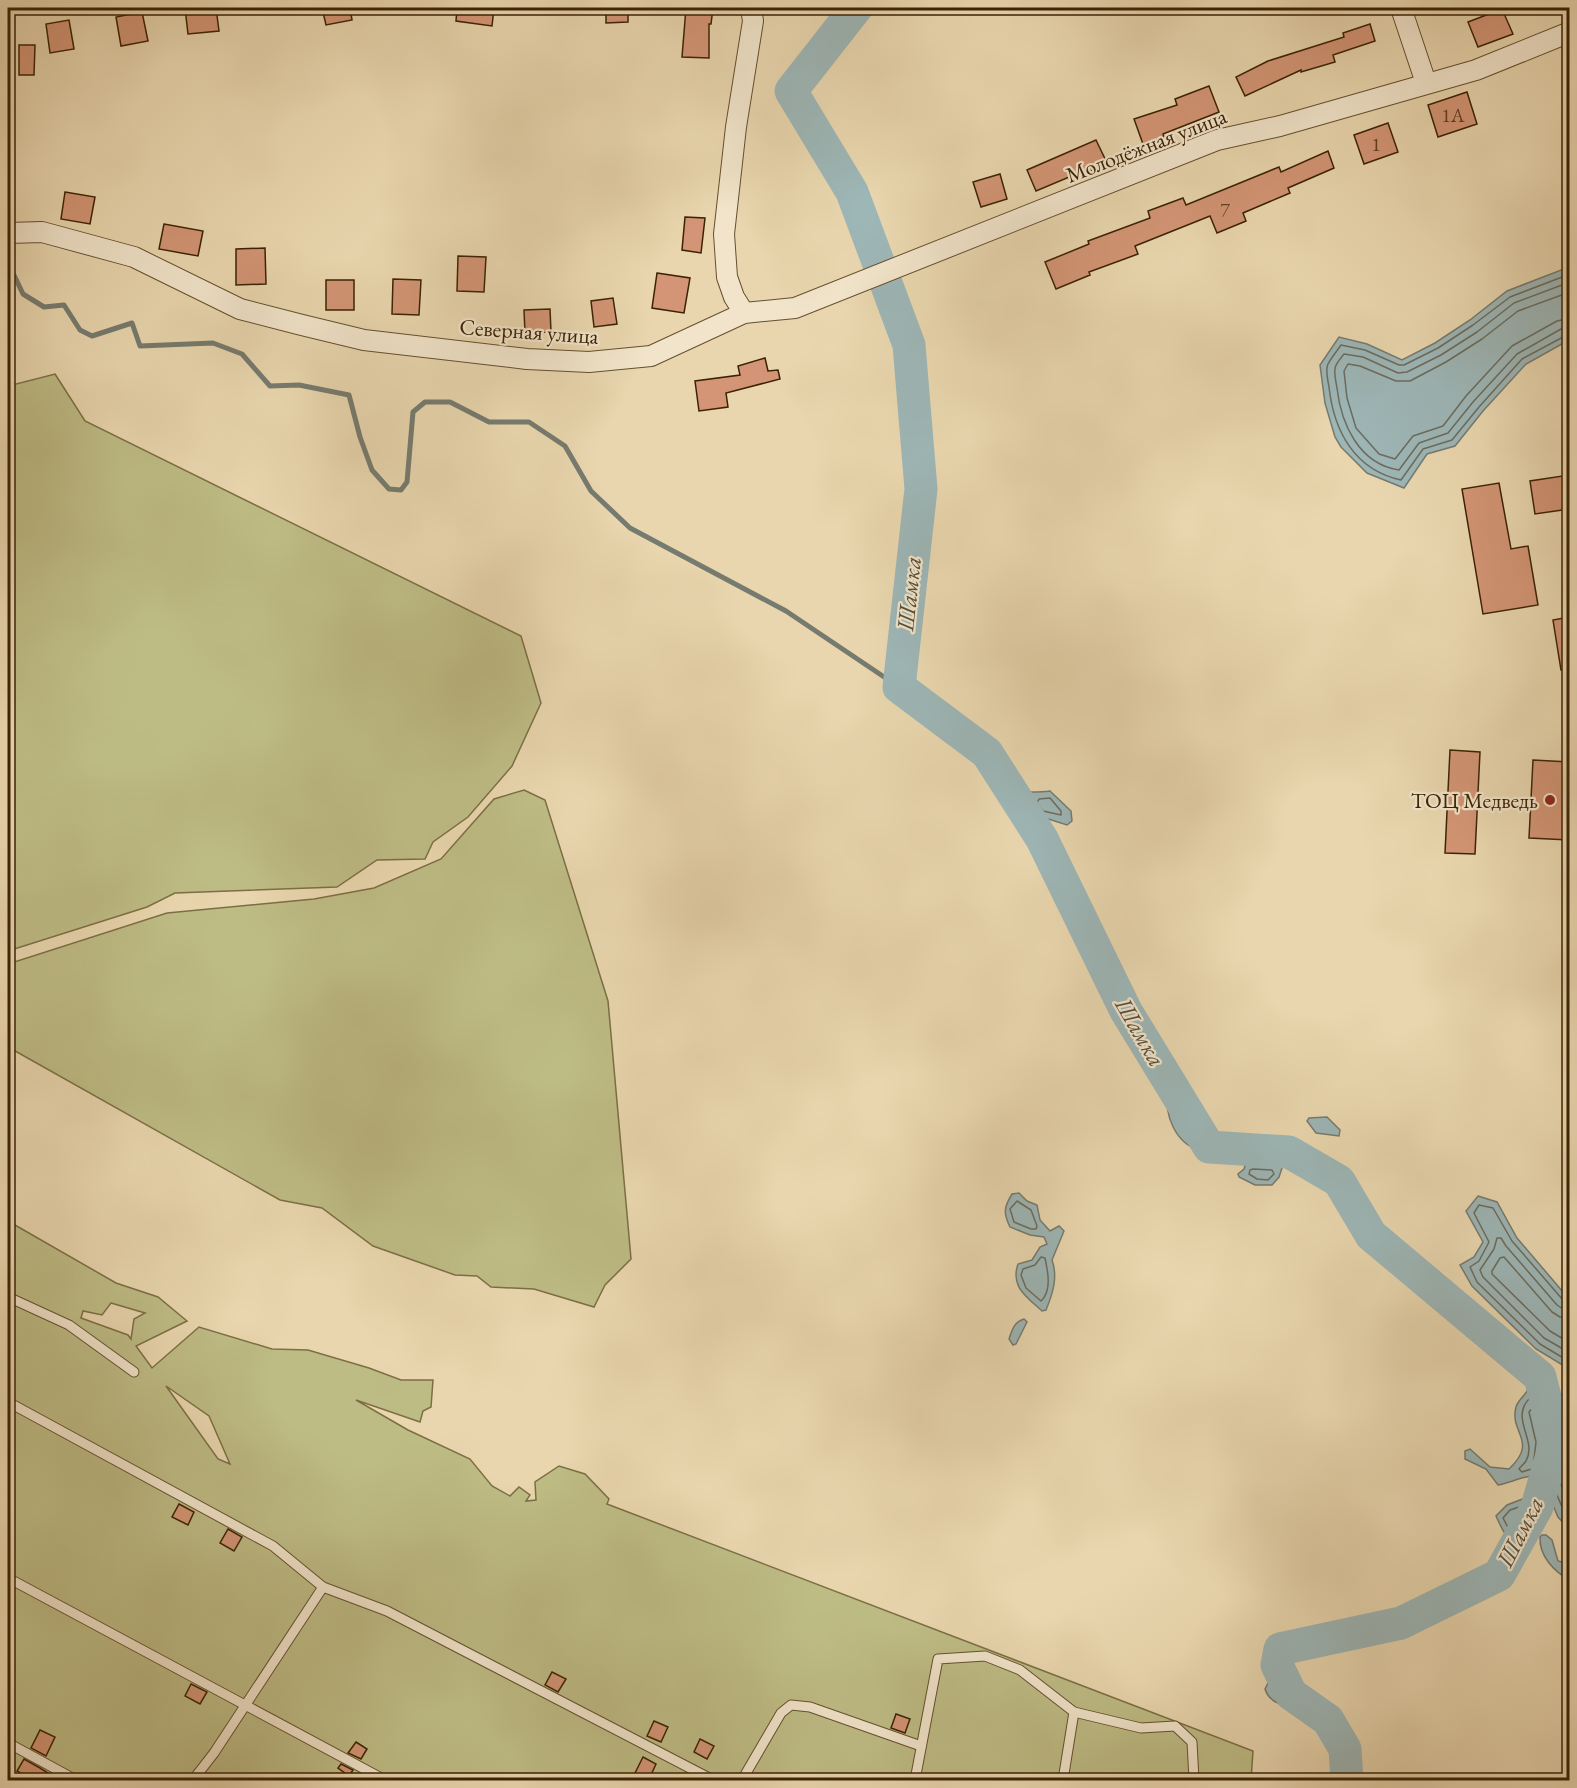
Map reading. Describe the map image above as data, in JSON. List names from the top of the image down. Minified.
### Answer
{"streets":{"street":["Молодёжная улица","Северная улица"]},"crossings":[["Молодёжная улица","Северная улица"]],"water":["Шамка"],"places":["ТОЦ Медведь"],"house_numbers":["1А","1","7"]}
